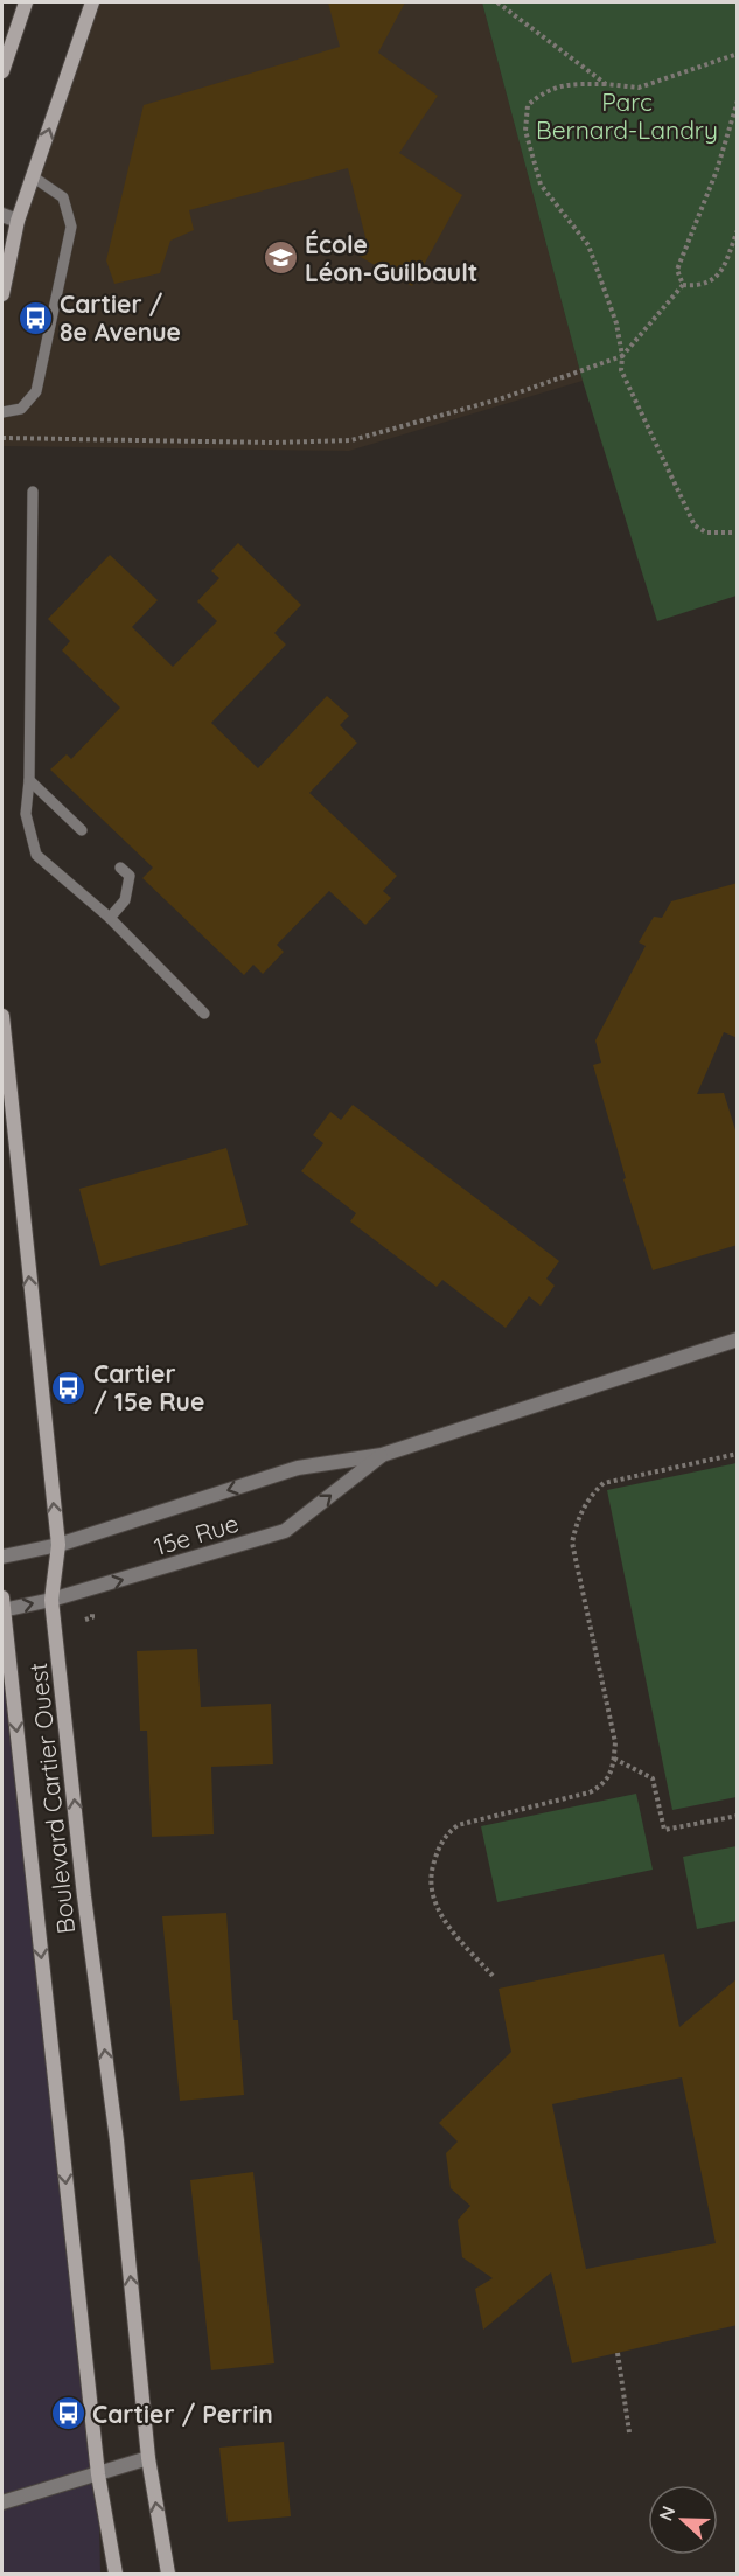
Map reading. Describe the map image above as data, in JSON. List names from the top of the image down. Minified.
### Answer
{"streets":{"street":["15e Rue","Boulevard Cartier Ouest"]},"crossings":[["15e Rue","Boulevard Cartier Ouest"]],"parks":["Parc Bernard-Landry"],"places":{"school or university":["École Léon-Guilbault"],"bus stop":["Cartier / 8e Avenue","Cartier / 15e Rue","Cartier / Perrin"]},"north":"left"}
